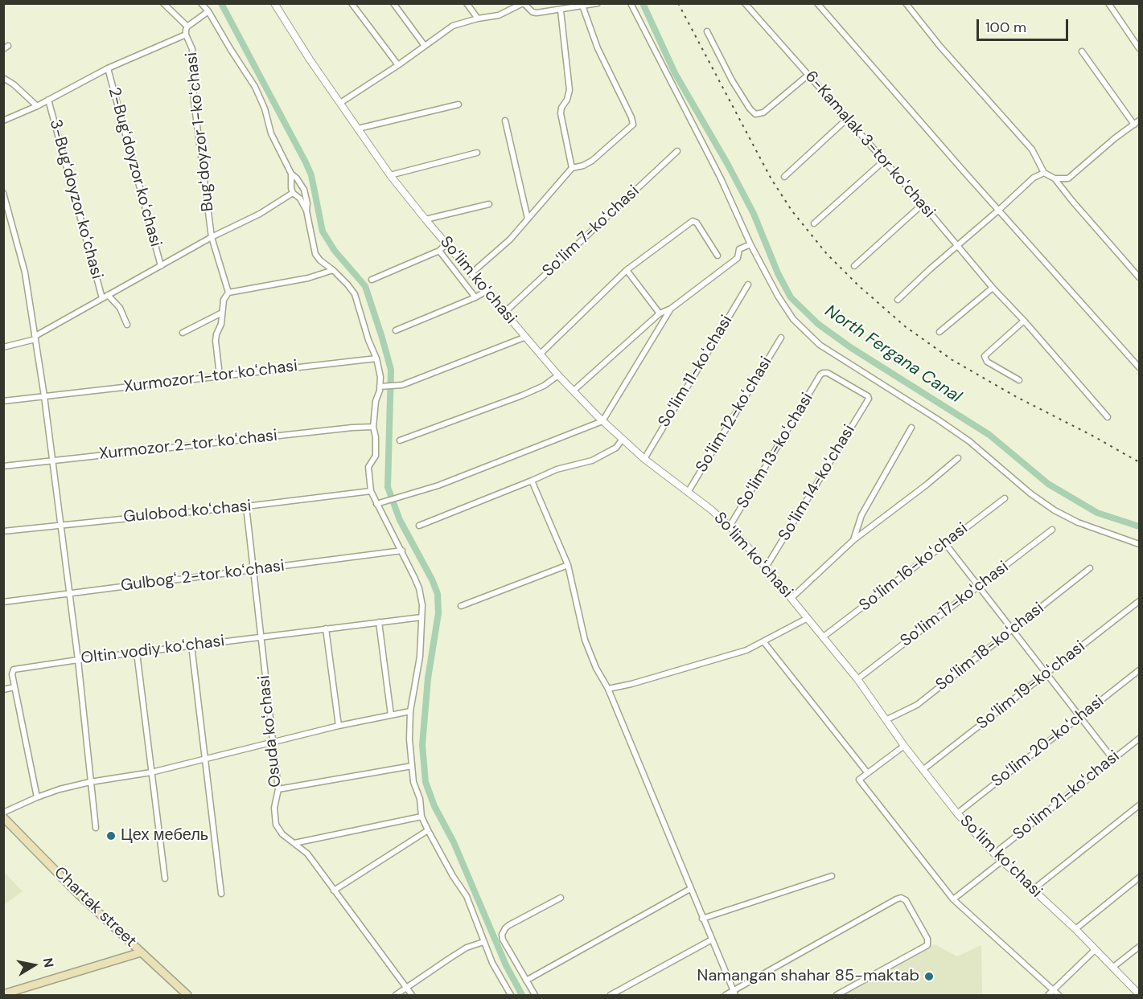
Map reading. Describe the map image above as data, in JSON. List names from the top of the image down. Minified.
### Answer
{"streets":{"main road":["Chartak street"],"street":["Bugʻdoyzor 1-koʻchasi","6-Kamalak 3-tor koʻchasi","2-Bugʻdoyzor koʻchasi","3-Bugʻdoyzor koʻchasi","Soʻlim 7-koʻchasi","Soʻlim koʻchasi","Soʻlim 11-koʻchasi","Xurmozor 1-tor koʻchasi","Soʻlim 12-koʻchasi","Xurmozor 2-tor koʻchasi","Soʻlim 13-koʻchasi","Soʻlim 14-koʻchasi","Gulobod koʻchasi","Soʻlim 16-koʻchasi","Gulbogʻ 2-tor koʻchasi","Soʻlim 17-koʻchasi","Soʻlim 18-koʻchasi","Oltin vodiy koʻchasi","Soʻlim 19-koʻchasi","Osuda koʻchasi","Soʻlim 20-koʻchasi","Soʻlim 21-koʻchasi"]},"crossings":[["Soʻlim 7-koʻchasi","Soʻlim koʻchasi"],["Soʻlim koʻchasi","Soʻlim 11-koʻchasi"],["Soʻlim koʻchasi","Soʻlim 12-koʻchasi"],["Soʻlim koʻchasi","Soʻlim 13-koʻchasi"],["Soʻlim koʻchasi","Soʻlim 14-koʻchasi"],["Soʻlim koʻchasi","Soʻlim 16-koʻchasi"],["Soʻlim koʻchasi","Soʻlim 17-koʻchasi"],["Soʻlim koʻchasi","Soʻlim 18-koʻchasi"],["Soʻlim koʻchasi","Soʻlim 19-koʻchasi"],["Soʻlim koʻchasi","Soʻlim 20-koʻchasi"],["Soʻlim koʻchasi","Soʻlim 21-koʻchasi"],["Soʻlim 13-koʻchasi","Soʻlim 14-koʻchasi"],["Gulobod koʻchasi","Osuda koʻchasi"],["Gulbogʻ 2-tor koʻchasi","Osuda koʻchasi"],["Oltin vodiy koʻchasi","Osuda koʻchasi"]],"water":["North Fergana Canal"],"places":["Цех мебель","Namangan shahar 85-maktab"],"scale_bar":"100 m","north":"right"}
